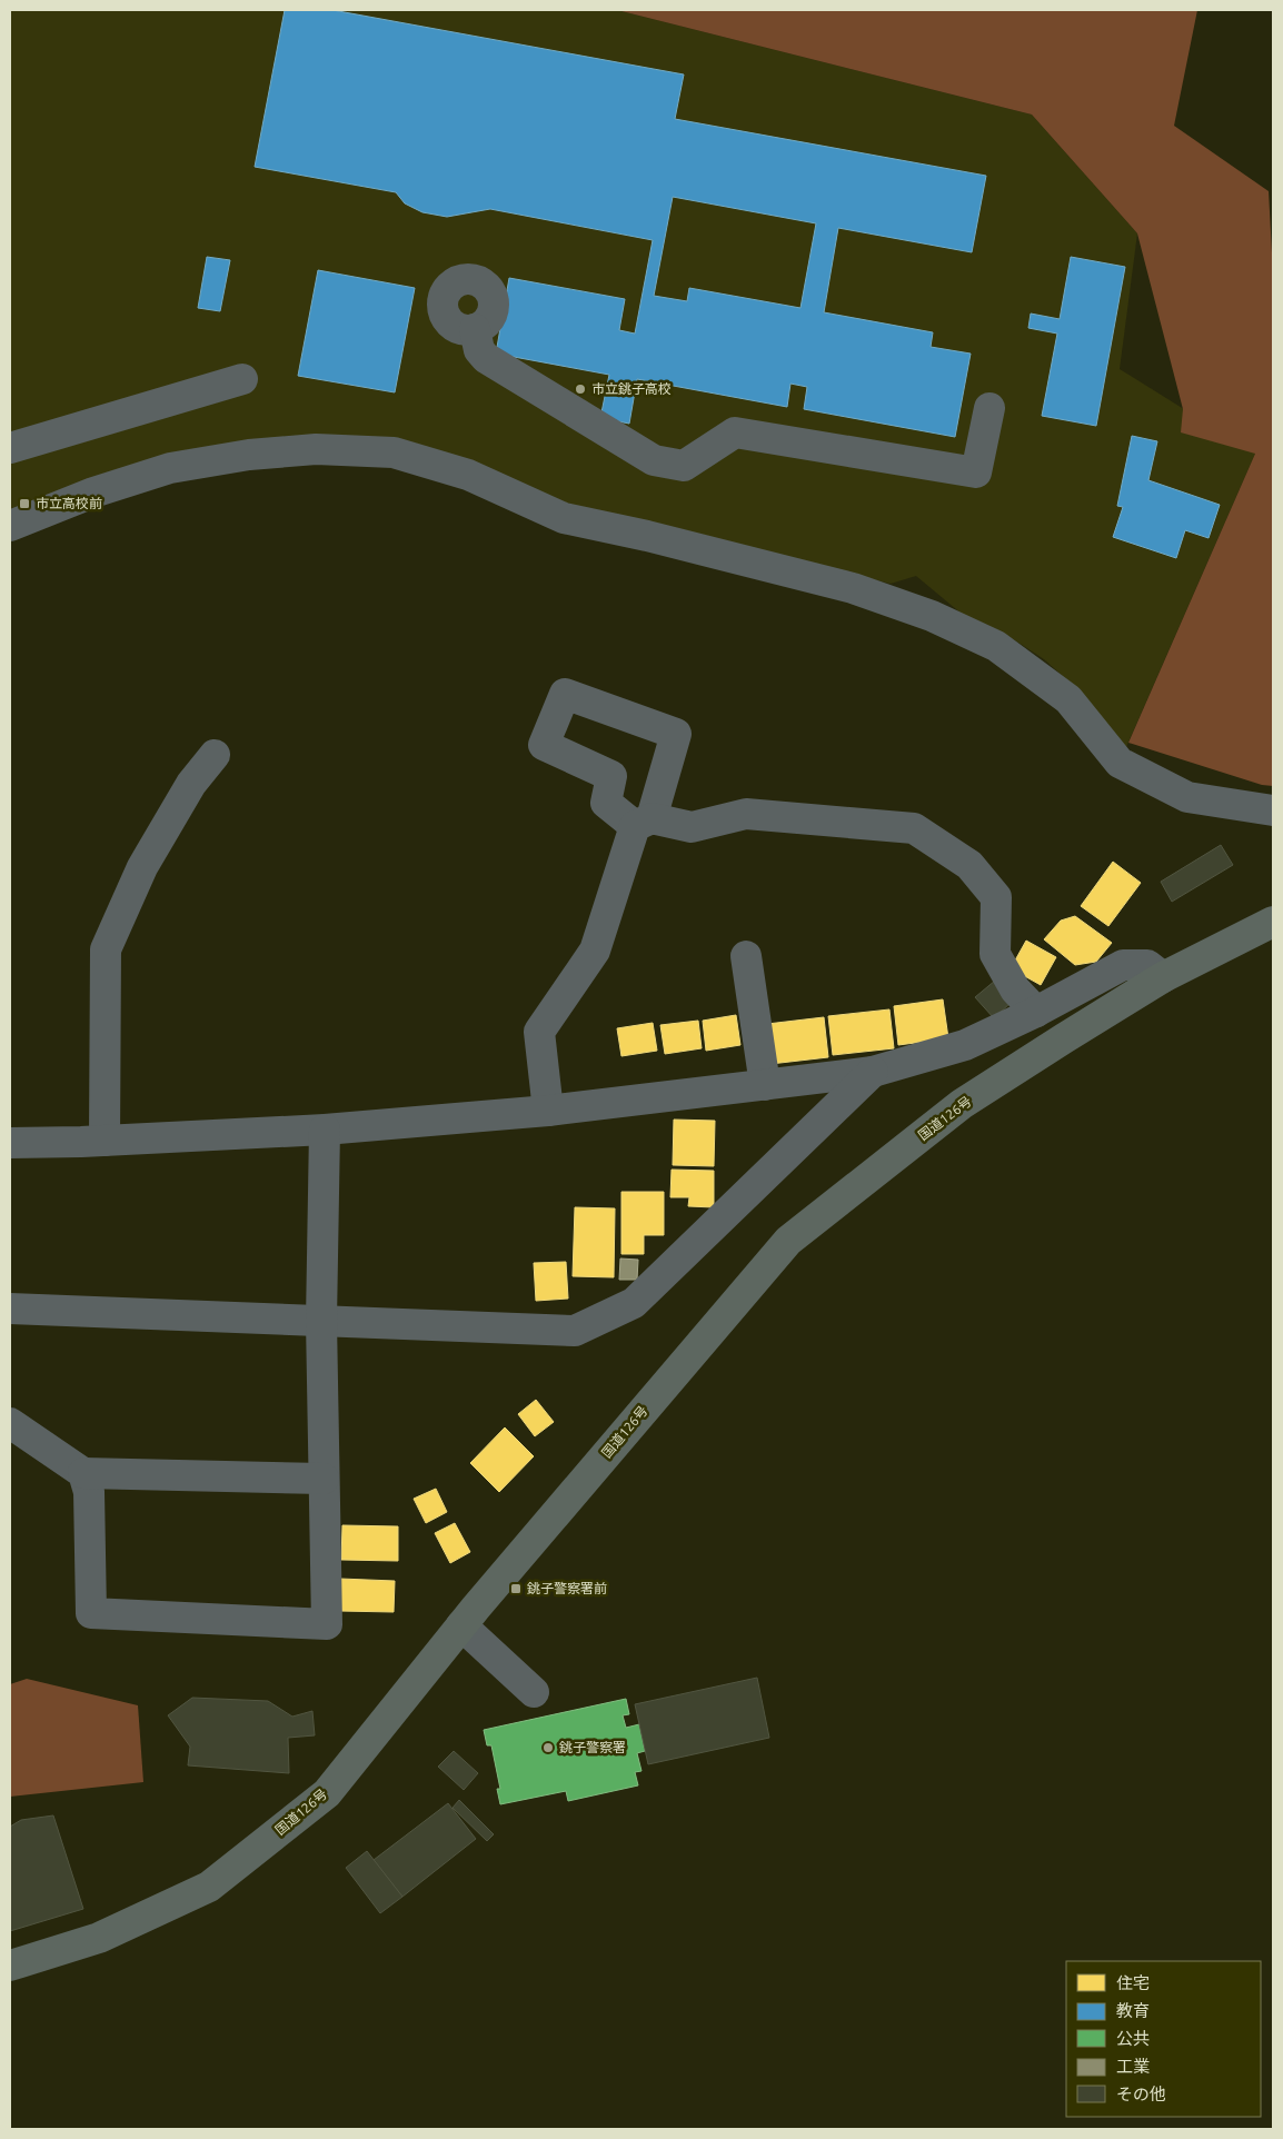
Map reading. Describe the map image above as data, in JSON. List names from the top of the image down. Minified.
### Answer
{"streets":{"highway":["国道126号"]},"places":{"other":["市立銚子高校","銚子警察署"],"transit":["市立高校前","銚子警察署前"]},"legend":["住宅","教育","公共","工業","その他"]}
